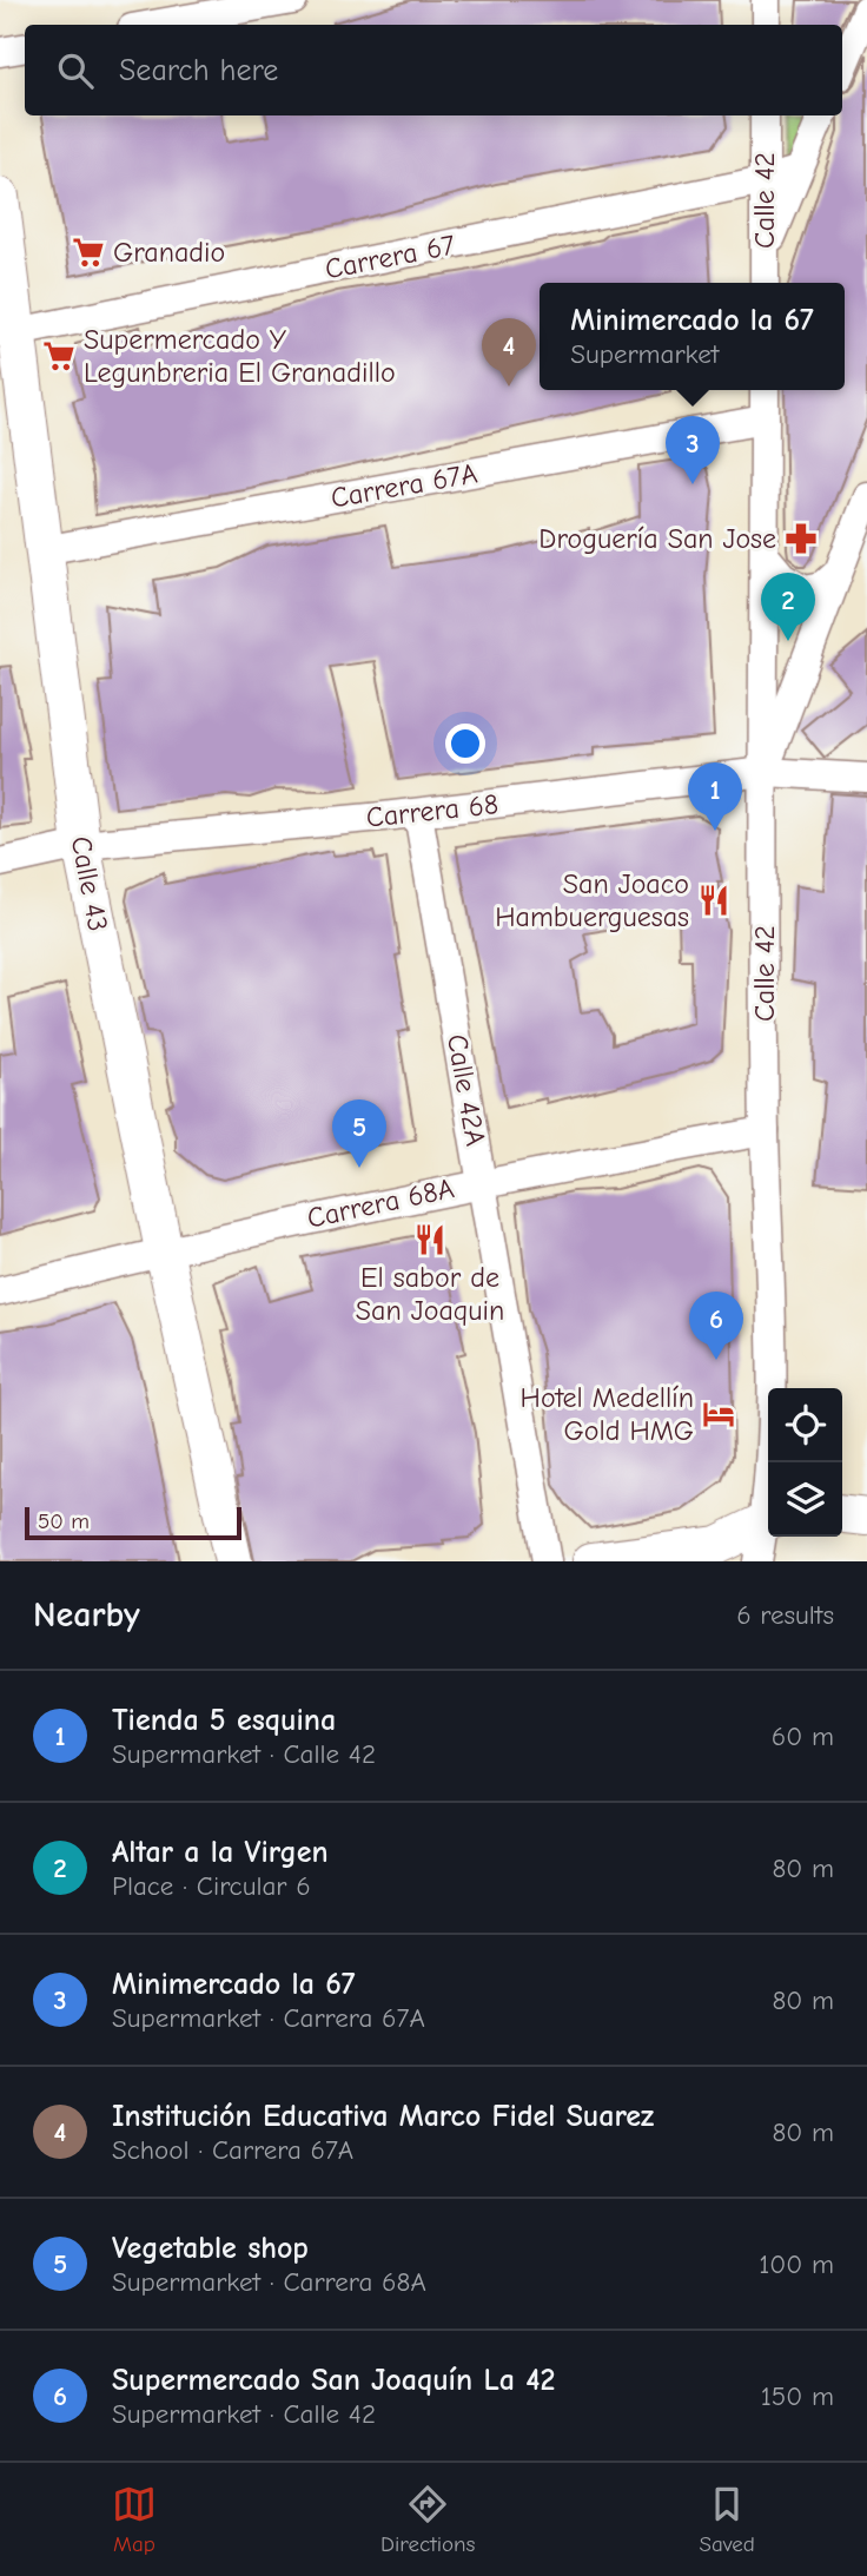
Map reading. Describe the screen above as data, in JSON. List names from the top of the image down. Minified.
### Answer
{"streets":{"street":["Calle 42","Carrera 67","Carrera 67A","Carrera 68","Calle 43","Calle 42A","Carrera 68A"]},"crossings":[["Calle 42","Carrera 67"],["Calle 42","Carrera 67A"],["Calle 42","Carrera 68"],["Calle 42","Carrera 68A"],["Carrera 67","Calle 43"],["Carrera 67A","Calle 43"],["Carrera 68","Calle 43"],["Carrera 68","Calle 42A"],["Calle 43","Carrera 68A"],["Calle 42A","Carrera 68A"]],"places":{"supermarket":["Granadio","Supermercado Y Legunbreria El Granadillo"],"pharmacy":["Droguería San Jose"],"restaurant":["San Joaco Hambuerguesas","El sabor de San Joaquin"],"hotel":["Hotel Medellín Gold HMG"]},"scale_bar":"50 m","page":{"search":"Search here","popup":["Minimercado la 67","Supermarket"],"pins":["4","3","2","1","5","6"],"scale":"50 m","heading":["Nearby","6 results"],"list":[{"mark":"1","name":"Tienda 5 esquina","note":"Supermarket · Calle 42","value":"60 m"},{"mark":"2","name":"Altar a la Virgen","note":"Place · Circular 6","value":"80 m"},{"mark":"3","name":"Minimercado la 67","note":"Supermarket · Carrera 67A","value":"80 m"},{"mark":"4","name":"Institución Educativa Marco Fidel Suarez","note":"School · Carrera 67A","value":"80 m"},{"mark":"5","name":"Vegetable shop","note":"Supermarket · Carrera 68A","value":"100 m"},{"mark":"6","name":"Supermercado San Joaquín La 42","note":"Supermarket · Calle 42","value":"150 m"}],"nav":["Map","Directions","Saved"]}}
